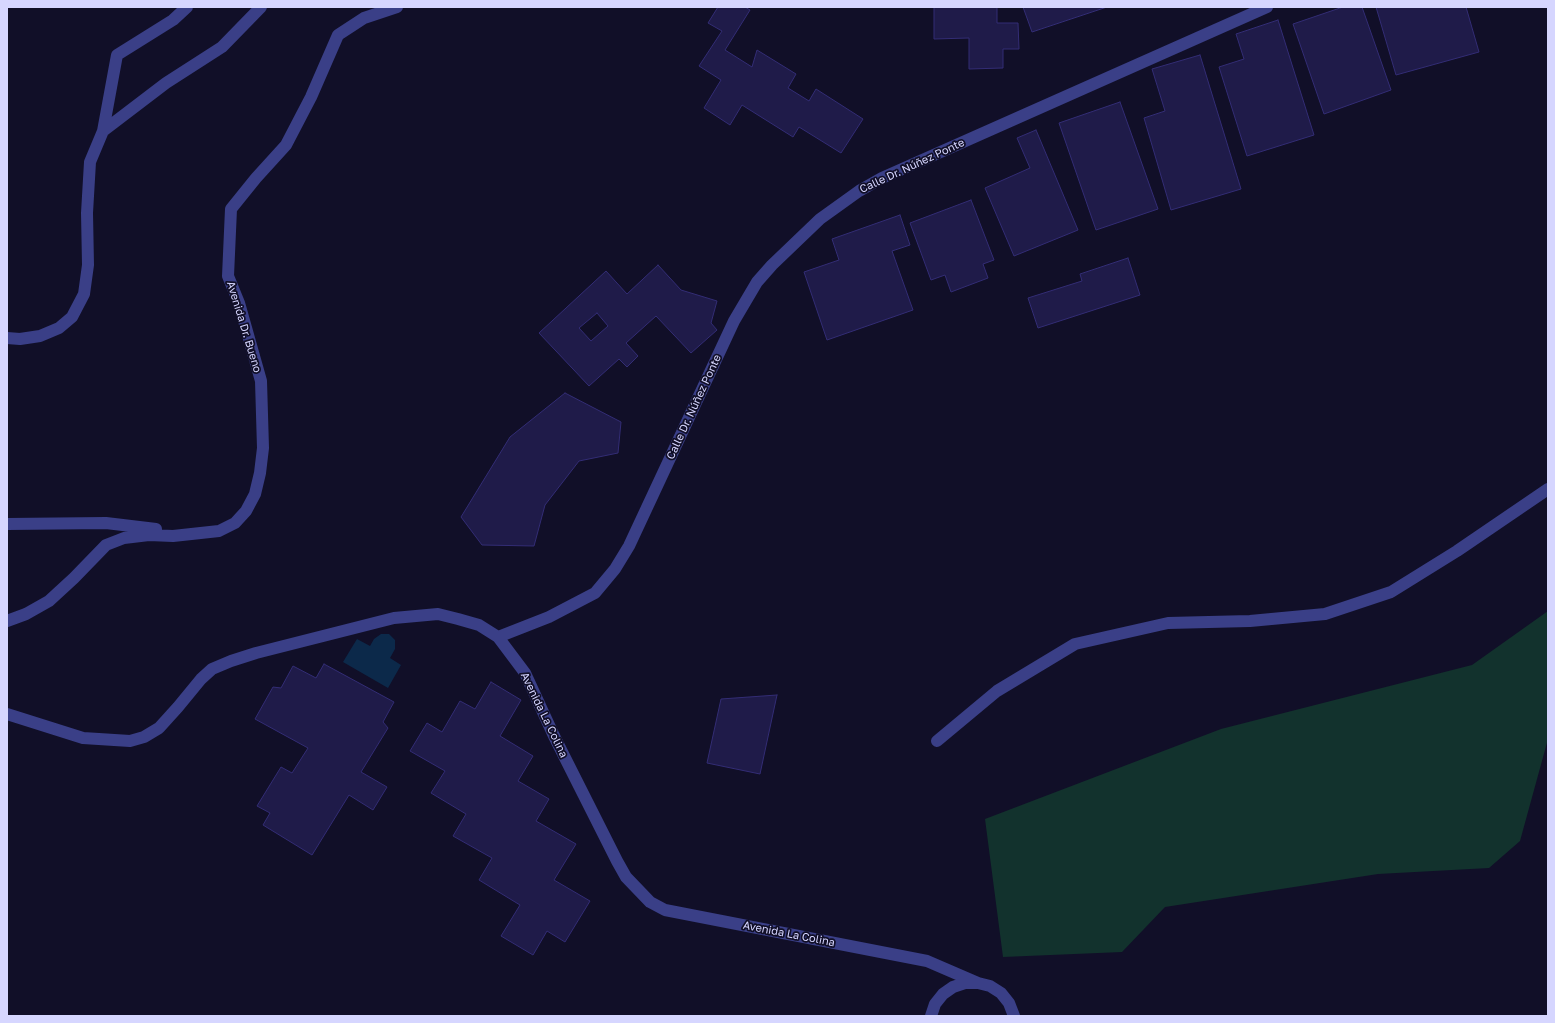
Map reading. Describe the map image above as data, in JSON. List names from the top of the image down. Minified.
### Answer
{"streets":{"street":["Calle Dr. Núñez Ponte","Avenida Dr. Bueno","Avenida La Colina"]},"crossings":[["Calle Dr. Núñez Ponte","Avenida La Colina"]]}
